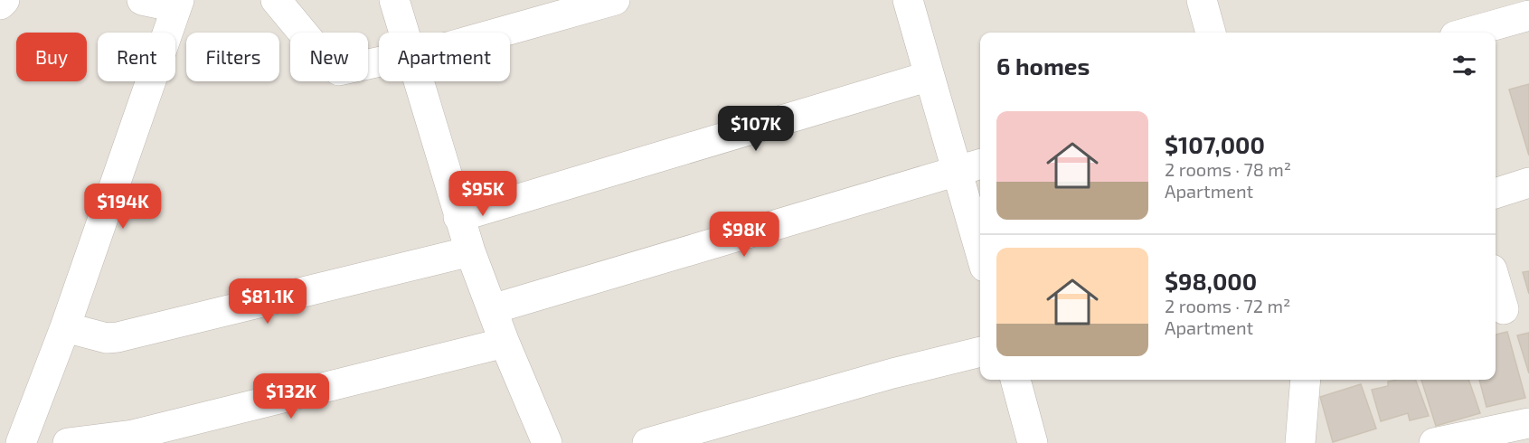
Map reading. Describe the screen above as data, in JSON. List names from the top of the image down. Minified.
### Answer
{"page":{"chip":["Buy","Rent","Filters","New","Apartment"],"heading":"6 homes","list":[{"name":"$107,000","note":"2 rooms · 78 m² · Apartment"},{"name":"$98,000","note":"2 rooms · 72 m² · Apartment"}],"price":["$107K","$95K","$194K","$98K","$81.1K","$132K"]}}
